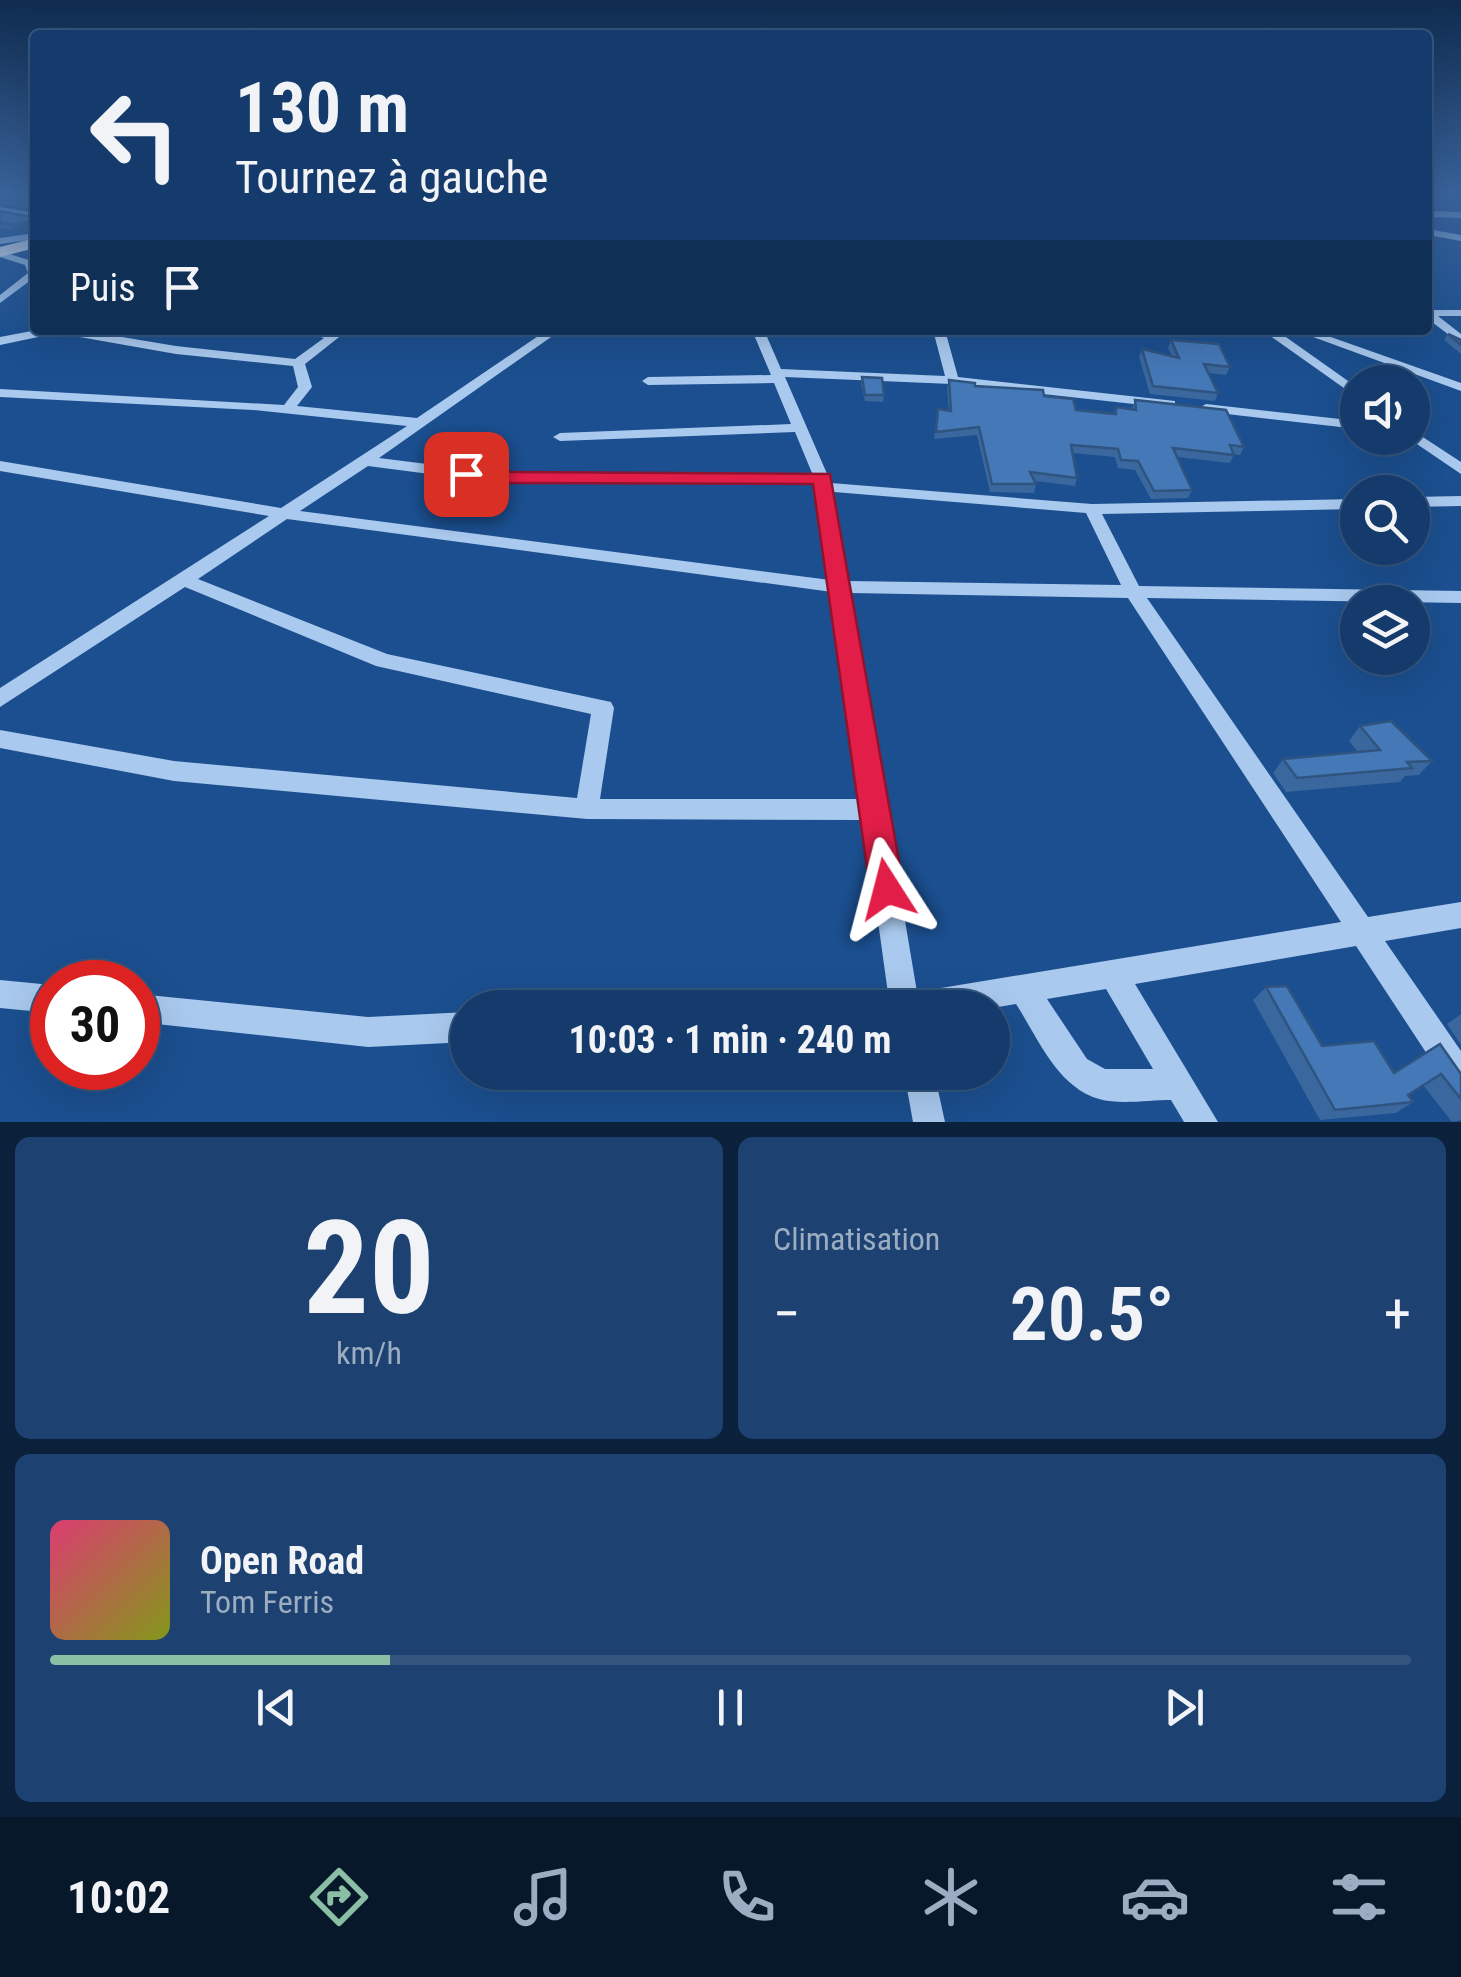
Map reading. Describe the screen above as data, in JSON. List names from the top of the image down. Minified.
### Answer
{"page":{"turn":["130 m","Tournez à gauche"],"then":"Puis","limit":"30","trip":"10:03 · 1 min · 240 m","tile":[["20","km/h"],"Climatisation"],"heat":["−","20.5°","+"],"song":["Open Road","Tom Ferris"],"tabs":"10:02"}}
